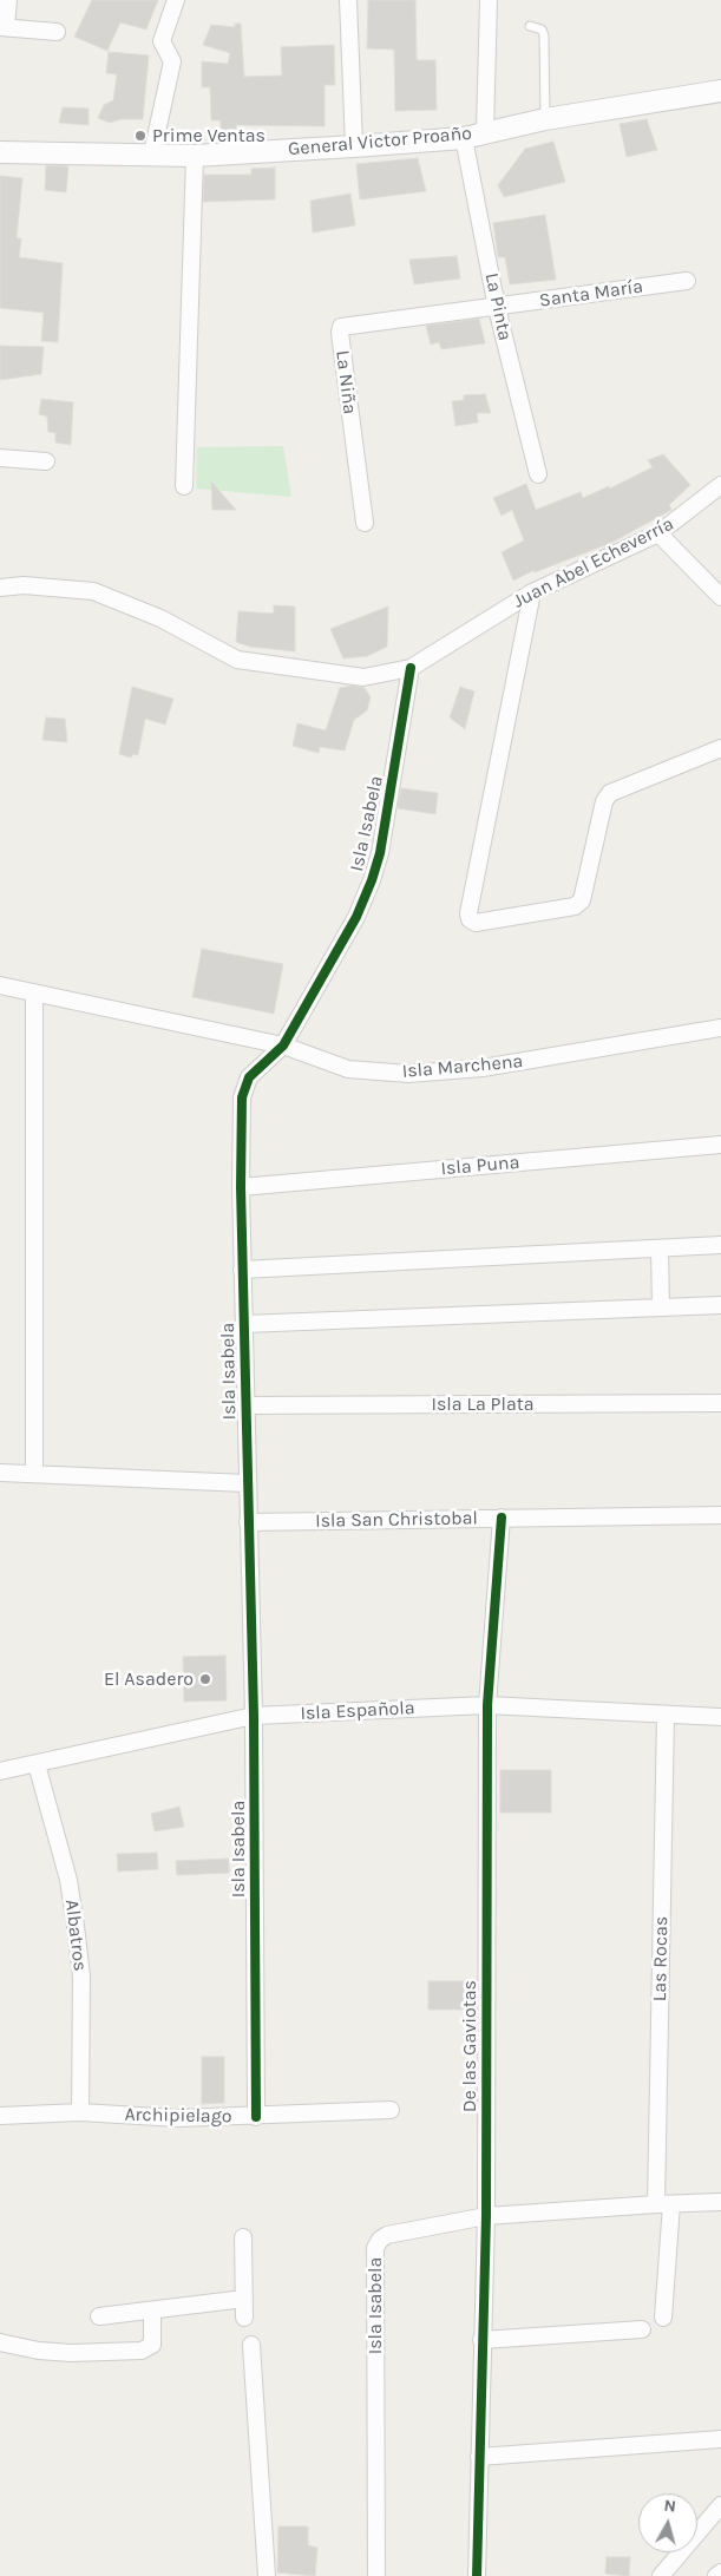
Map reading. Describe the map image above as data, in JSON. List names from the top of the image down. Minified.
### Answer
{"streets":{"street":["General Victor Proaño","Santa María","La Pinta","La Niña","Juan Abel Echeverría","Isla Isabela","Isla Marchena","Isla Puna","Isla La Plata","Isla San Christobal","Isla Española","Albatros","Las Rocas","De las Gaviotas","Archipielago"]},"crossings":[["General Victor Proaño","La Pinta"],["Santa María","La Pinta"],["Santa María","La Niña"],["La Pinta","La Niña"],["Juan Abel Echeverría","Isla Isabela"],["Isla Isabela","Isla Marchena"],["Isla Isabela","Isla Puna"],["Isla Isabela","Isla La Plata"],["Isla Isabela","Isla San Christobal"],["Isla Isabela","Isla Española"],["Isla Isabela","Las Rocas"],["Isla Isabela","De las Gaviotas"],["Isla Isabela","Archipielago"],["Isla San Christobal","De las Gaviotas"],["Isla Española","Albatros"],["Isla Española","Las Rocas"],["Isla Española","De las Gaviotas"],["Albatros","Archipielago"]],"places":["Prime Ventas","El Asadero"],"north":"top"}
